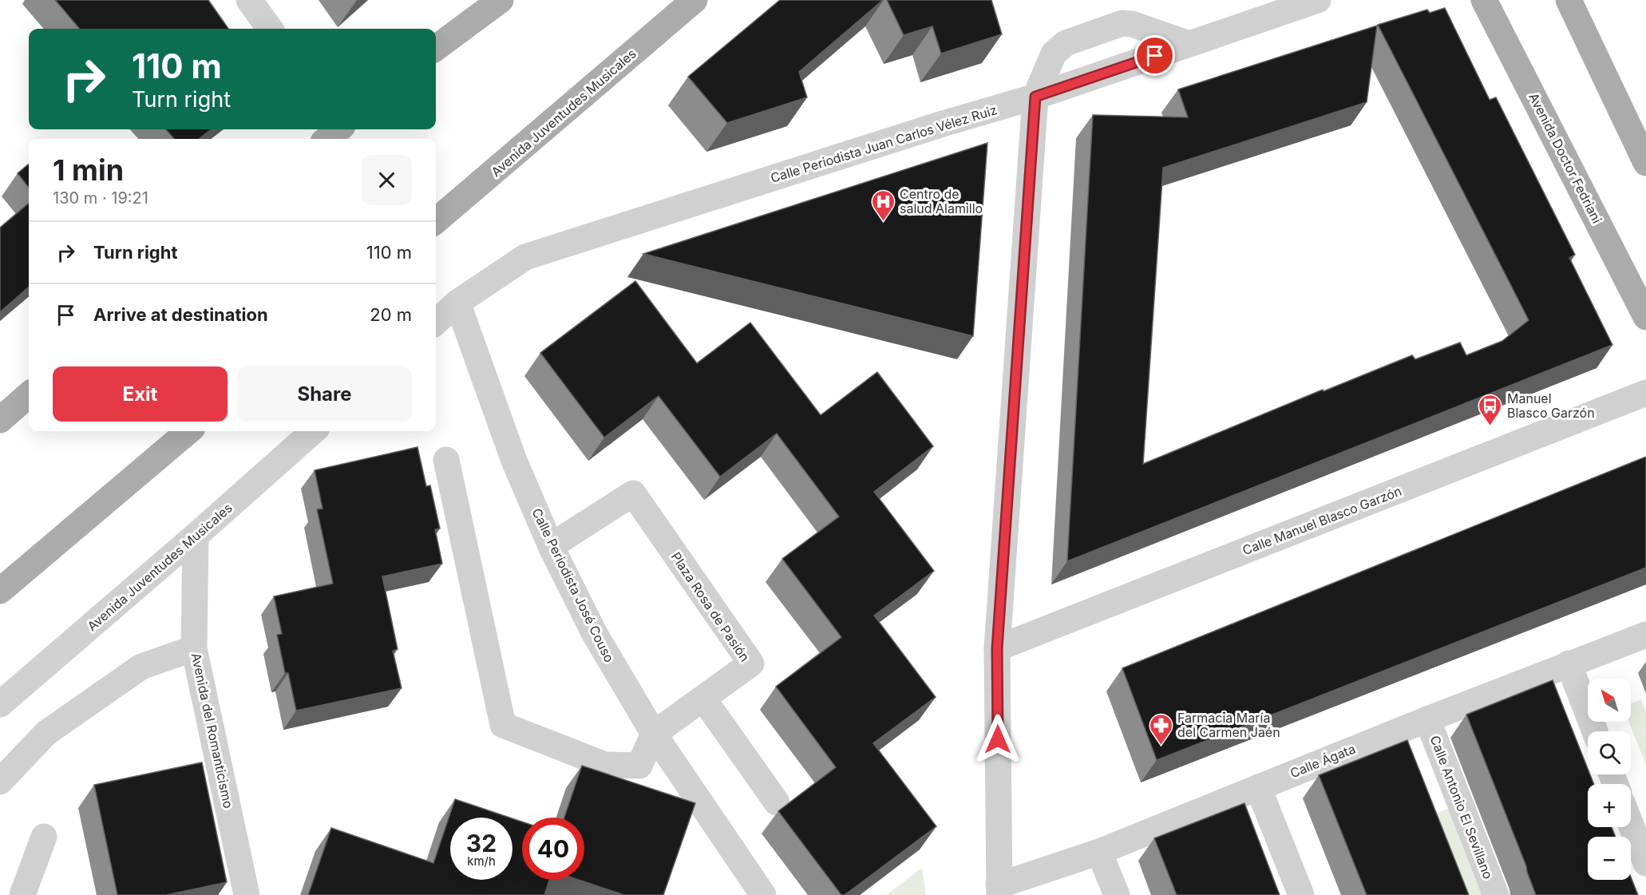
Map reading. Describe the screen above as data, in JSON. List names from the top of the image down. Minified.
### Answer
{"streets":{"main road":["Avenida Juventudes Musicales","Avenida Doctor Fedriani"],"street":["Calle Periodista Juan Carlos Vélez Ruiz","Calle Manuel Blasco Garzón","Calle Periodista José Couso","Plaza Rosa de Pasión","Avenida del Romanticismo","Calle Ágata","Calle Antonio El Sevillano"]},"crossings":[["Avenida Juventudes Musicales","Avenida del Romanticismo"],["Calle Periodista Juan Carlos Vélez Ruiz","Calle Periodista José Couso"],["Calle Periodista José Couso","Plaza Rosa de Pasión"],["Calle Ágata","Calle Antonio El Sevillano"]],"places":{"hospital":["Centro de salud Alamillo"],"bus stop":["Manuel Blasco Garzón"],"pharmacy":["Farmacia María del Carmen Jaén"]},"north":"top left","page":{"turn":["110 m","Turn right"],"heading":["1 min","130 m · 19:21"],"list":[{"name":"Turn right","value":"110 m"},{"name":"Arrive at destination","value":"20 m"}],"buttons":["Exit","Share"],"map_buttons":["+","−"],"speed":"32 km/h","limit":"40"}}
